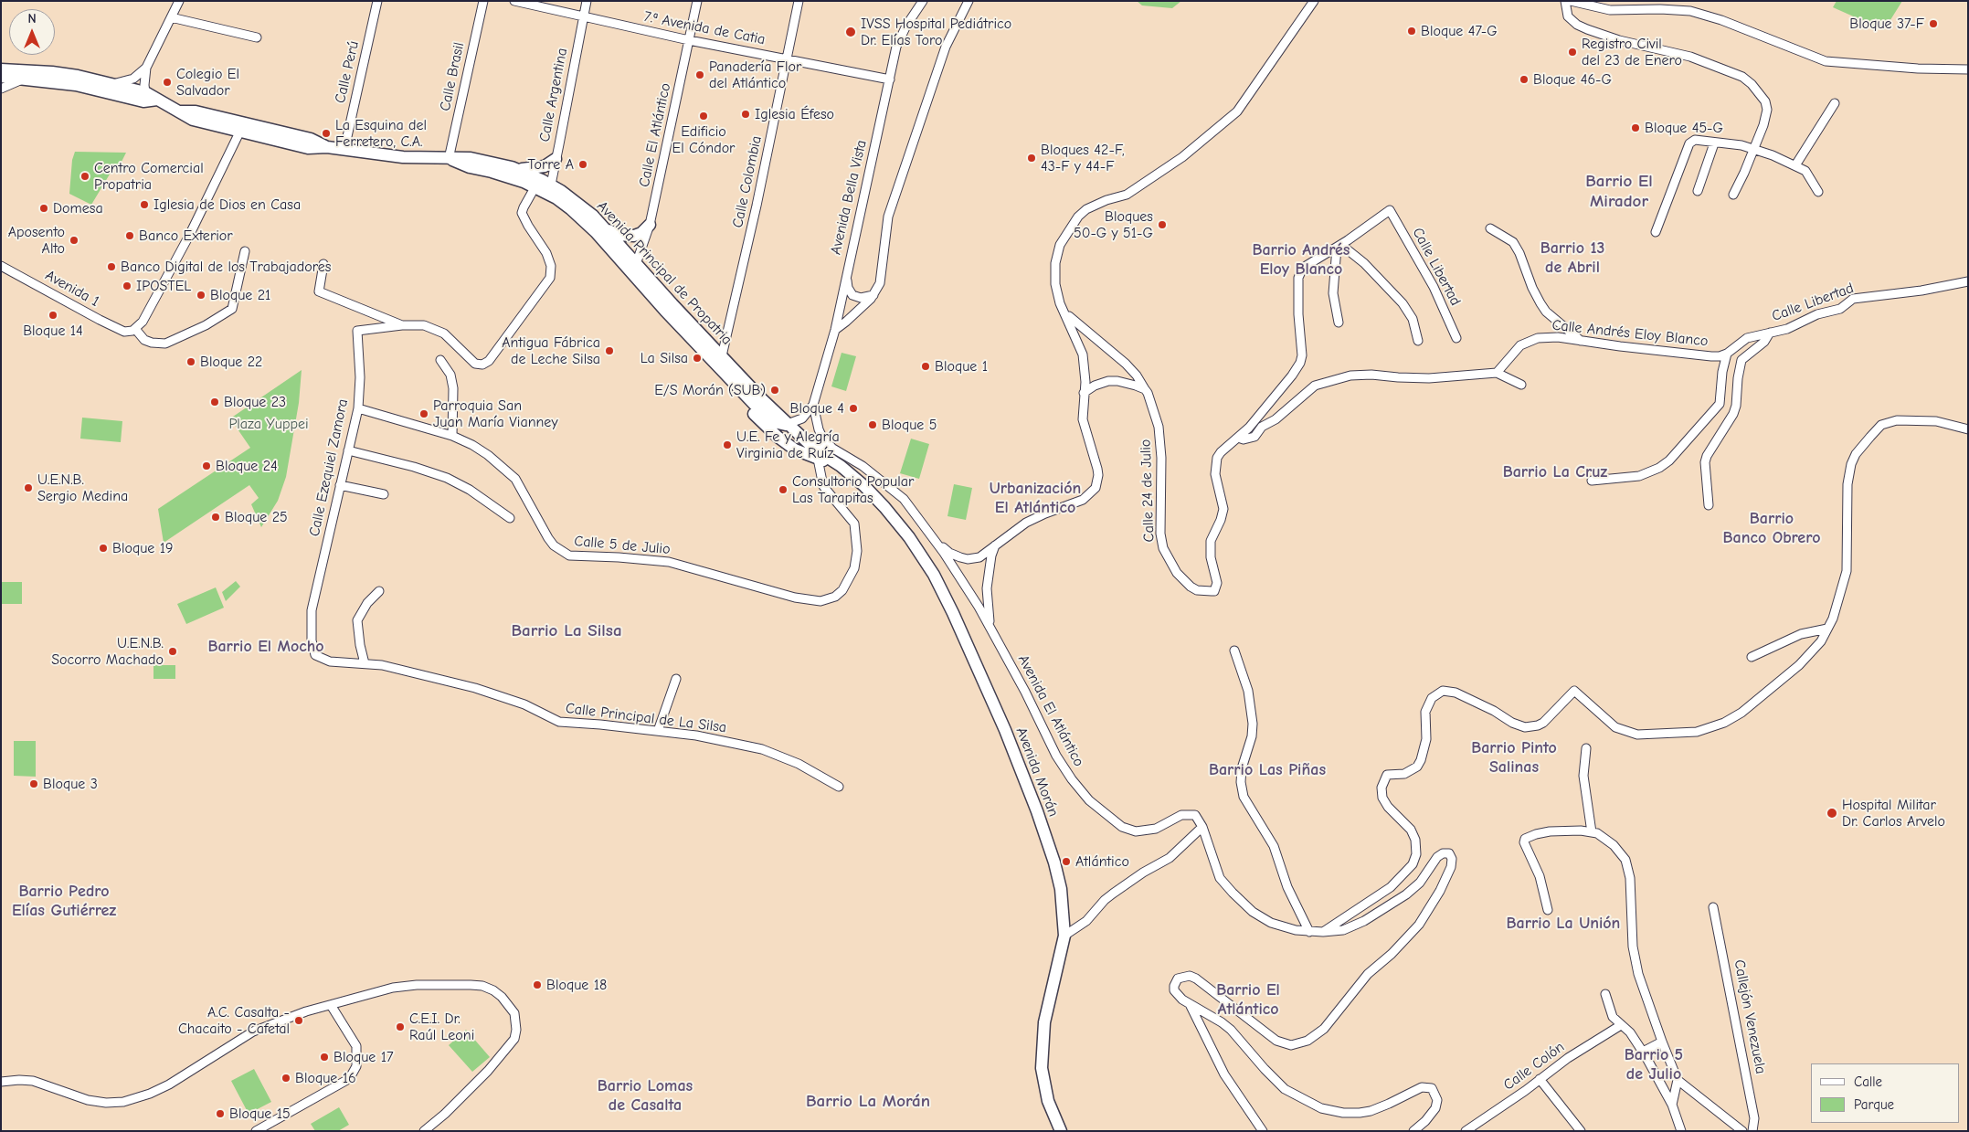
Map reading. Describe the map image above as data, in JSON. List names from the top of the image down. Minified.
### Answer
{"streets":{"main road":["Avenida Principal de Propatria","Avenida Morán"],"street":["7.ª Avenida de Catia","Calle Perú","Calle Brasil","Calle Argentina","Calle El Atlántico","Calle Colombia","Avenida Bella Vista","Calle Libertad","Avenida 1","Calle Andrés Eloy Blanco","Calle Ezequiel Zamora","Calle 24 de Julio","Calle 5 de Julio","Avenida El Atlántico","Calle Principal de La Silsa","Callejón Venezuela","Calle Colón"]},"crossings":[["7.ª Avenida de Catia","Calle Argentina"],["7.ª Avenida de Catia","Calle El Atlántico"],["7.ª Avenida de Catia","Calle Colombia"],["7.ª Avenida de Catia","Avenida Bella Vista"],["Calle Perú","Avenida Principal de Propatria"],["Calle Brasil","Avenida Principal de Propatria"],["Calle Argentina","Avenida Principal de Propatria"],["Calle El Atlántico","Avenida Principal de Propatria"],["Calle Colombia","Avenida Principal de Propatria"],["Avenida Bella Vista","Avenida Principal de Propatria"],["Avenida Bella Vista","Avenida El Atlántico"],["Avenida Bella Vista","Avenida Morán"],["Calle Libertad","Calle Andrés Eloy Blanco"],["Calle Libertad","Calle 24 de Julio"],["Avenida Principal de Propatria","Avenida Morán"],["Calle Ezequiel Zamora","Calle 5 de Julio"],["Calle Ezequiel Zamora","Calle Principal de La Silsa"],["Calle 5 de Julio","Avenida Morán"],["Avenida El Atlántico","Avenida Morán"]],"districts":["Barrio El Mirador","Barrio 13 de Abril","Barrio Andrés Eloy Blanco","Barrio La Cruz","Urbanización El Atlántico","Barrio Banco Obrero","Barrio La Silsa","Barrio El Mocho","Barrio Pinto Salinas","Barrio Las Piñas","Barrio Pedro Elías Gutiérrez","Barrio La Unión","Barrio El Atlántico","Barrio 5 de Julio","Barrio Lomas de Casalta","Barrio La Morán"],"parks":["Plaza Yuppei"],"places":["Bloque 37-F","Bloque 47-G","IVSS Hospital Pediátrico Dr. Elías Toro","Registro Civil del 23 de Enero","Panadería Flor del Atlántico","Bloque 46-G","Colegio El Salvador","Iglesia Éfeso","Edificio El Cóndor","Bloque 45-G","La Esquina del Ferretero, C.A.","Bloques 42-F, 43-F y 44-F","Torre A","Centro Comercial Propatria","Iglesia de Dios en Casa","Domesa","Bloques 50-G y 51-G","Banco Exterior","Aposento Alto","Banco Digital de los Trabajadores","IPOSTEL","Bloque 21","Bloque 14","Antigua Fábrica de Leche Silsa","La Silsa","Bloque 22","Bloque 1","E/S Morán (SUB)","Bloque 23","Bloque 4","Parroquia San Juan María Vianney","Bloque 5","U.E. Fe y Alegría Virginia de Ruíz","Bloque 24","U.E.N.B. Sergio Medina","Consultorio Popular Las Tarapitas","Bloque 25","Bloque 19","U.E.N.B. Socorro Machado","Bloque 3","Hospital Militar Dr. Carlos Arvelo","Atlántico","Bloque 18","A.C. Casalta - Chacaito - Cafetal","C.E.I. Dr. Raúl Leoni","Bloque 17","Bloque 16","Bloque 15"],"legend":["Calle","Parque"],"north":"top"}
